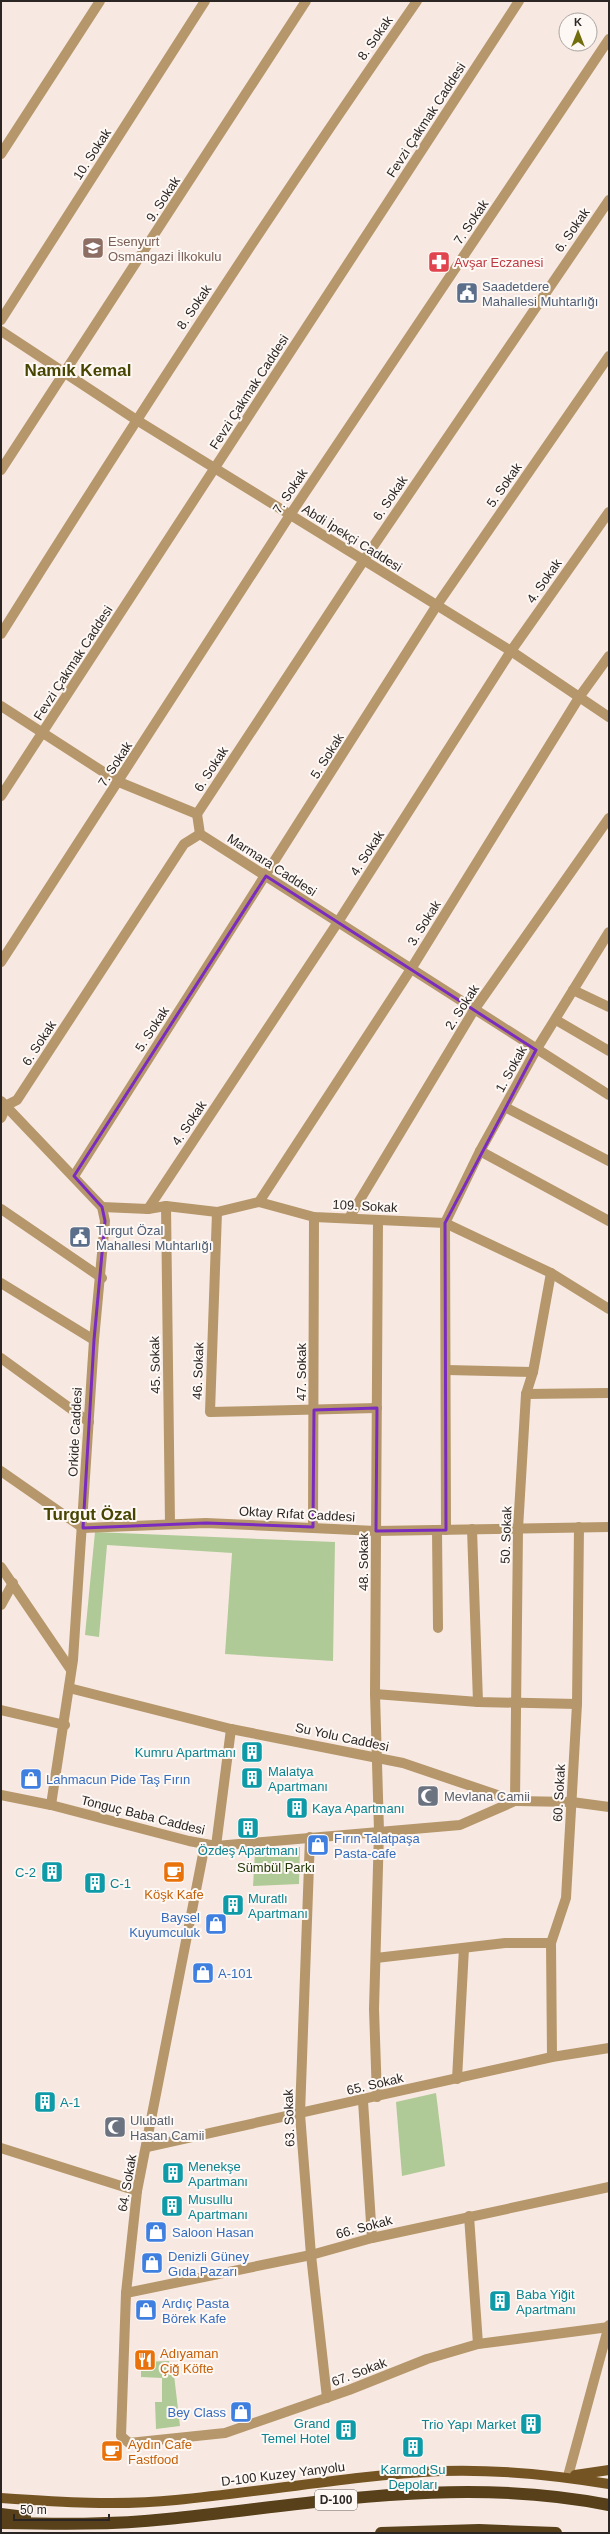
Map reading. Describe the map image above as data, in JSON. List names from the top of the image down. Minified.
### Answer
{"streets":{"highway":["D-100"],"main road":["D-100 Kuzey Yanyolu"],"street":["8. Sokak","Fevzi Çakmak Caddesi","10. Sokak","9. Sokak","7. Sokak","6. Sokak","5. Sokak","Abdi İpekçi Caddesi","4. Sokak","Marmara Caddesi","3. Sokak","2. Sokak","1. Sokak","109. Sokak","45. Sokak","46. Sokak","47. Sokak","Orkide Caddesi","Oktay Rıfat Caddesi","50. Sokak","48. Sokak","Su Yolu Caddesi","60. Sokak","Tonguç Baba Caddesi","65. Sokak","63. Sokak","64. Sokak","66. Sokak","67. Sokak"]},"crossings":[["8. Sokak","Abdi İpekçi Caddesi"],["Fevzi Çakmak Caddesi","Abdi İpekçi Caddesi"],["9. Sokak","Abdi İpekçi Caddesi"],["7. Sokak","Abdi İpekçi Caddesi"],["6. Sokak","Abdi İpekçi Caddesi"],["6. Sokak","Marmara Caddesi"],["5. Sokak","Abdi İpekçi Caddesi"],["5. Sokak","Marmara Caddesi"],["Abdi İpekçi Caddesi","4. Sokak"],["Abdi İpekçi Caddesi","3. Sokak"],["4. Sokak","Marmara Caddesi"],["4. Sokak","109. Sokak"],["Marmara Caddesi","3. Sokak"],["Marmara Caddesi","2. Sokak"],["Marmara Caddesi","1. Sokak"],["3. Sokak","109. Sokak"],["2. Sokak","109. Sokak"],["1. Sokak","109. Sokak"],["109. Sokak","45. Sokak"],["109. Sokak","46. Sokak"],["109. Sokak","47. Sokak"],["109. Sokak","Orkide Caddesi"],["109. Sokak","50. Sokak"],["109. Sokak","48. Sokak"],["45. Sokak","Oktay Rıfat Caddesi"],["46. Sokak","47. Sokak"],["46. Sokak","48. Sokak"],["47. Sokak","Oktay Rıfat Caddesi"],["Orkide Caddesi","Oktay Rıfat Caddesi"],["Orkide Caddesi","Su Yolu Caddesi"],["Orkide Caddesi","Tonguç Baba Caddesi"],["Oktay Rıfat Caddesi","50. Sokak"],["Oktay Rıfat Caddesi","48. Sokak"],["Oktay Rıfat Caddesi","60. Sokak"],["50. Sokak","Su Yolu Caddesi"],["50. Sokak","Tonguç Baba Caddesi"],["48. Sokak","Su Yolu Caddesi"],["48. Sokak","Tonguç Baba Caddesi"],["48. Sokak","65. Sokak"],["Su Yolu Caddesi","60. Sokak"],["Su Yolu Caddesi","Tonguç Baba Caddesi"],["Su Yolu Caddesi","64. Sokak"],["60. Sokak","65. Sokak"],["Tonguç Baba Caddesi","63. Sokak"],["Tonguç Baba Caddesi","64. Sokak"],["65. Sokak","63. Sokak"],["65. Sokak","64. Sokak"],["63. Sokak","66. Sokak"],["63. Sokak","67. Sokak"],["64. Sokak","66. Sokak"],["64. Sokak","67. Sokak"]],"districts":["Namık Kemal","Turgut Özal"],"parks":["Sümbül Parkı"],"places":{"school or university":["Esenyurt Osmangazi İlkokulu"],"pharmacy":["Avşar Eczanesi"],"public building":["Saadetdere Mahallesi Muhtarlığı","Turgut Özal Mahallesi Muhtarlığı"],"building":["Kumru Apartmanı","Malatya Apartmanı","Kaya Apartmanı","Özdeş Apartmanı","C-2","C-1","Muratlı Apartmanı","A-1","Menekşe Apartmanı","Musullu Apartmanı","Baba Yiğit Apartmanı","Trio Yapı Market","Grand Temel Hotel","Karmod Su Depoları"],"shop":["Lahmacun Pide Taş Fırın","Fırın Talatpaşa Pasta-cafe","Baysel Kuyumculuk","A-101","Saloon Hasan","Denizli Güney Gıda Pazarı","Ardıç Pasta Börek Kafe","Bey Class"],"mosque":["Mevlana Camii","Ulubatlı Hasan Camii"],"cafe":["Köşk Kafe","Aydın Cafe Fastfood"],"restaurant":["Adıyaman Çiğ Köfte"]},"scale_bar":"50 m","north":"top"}
